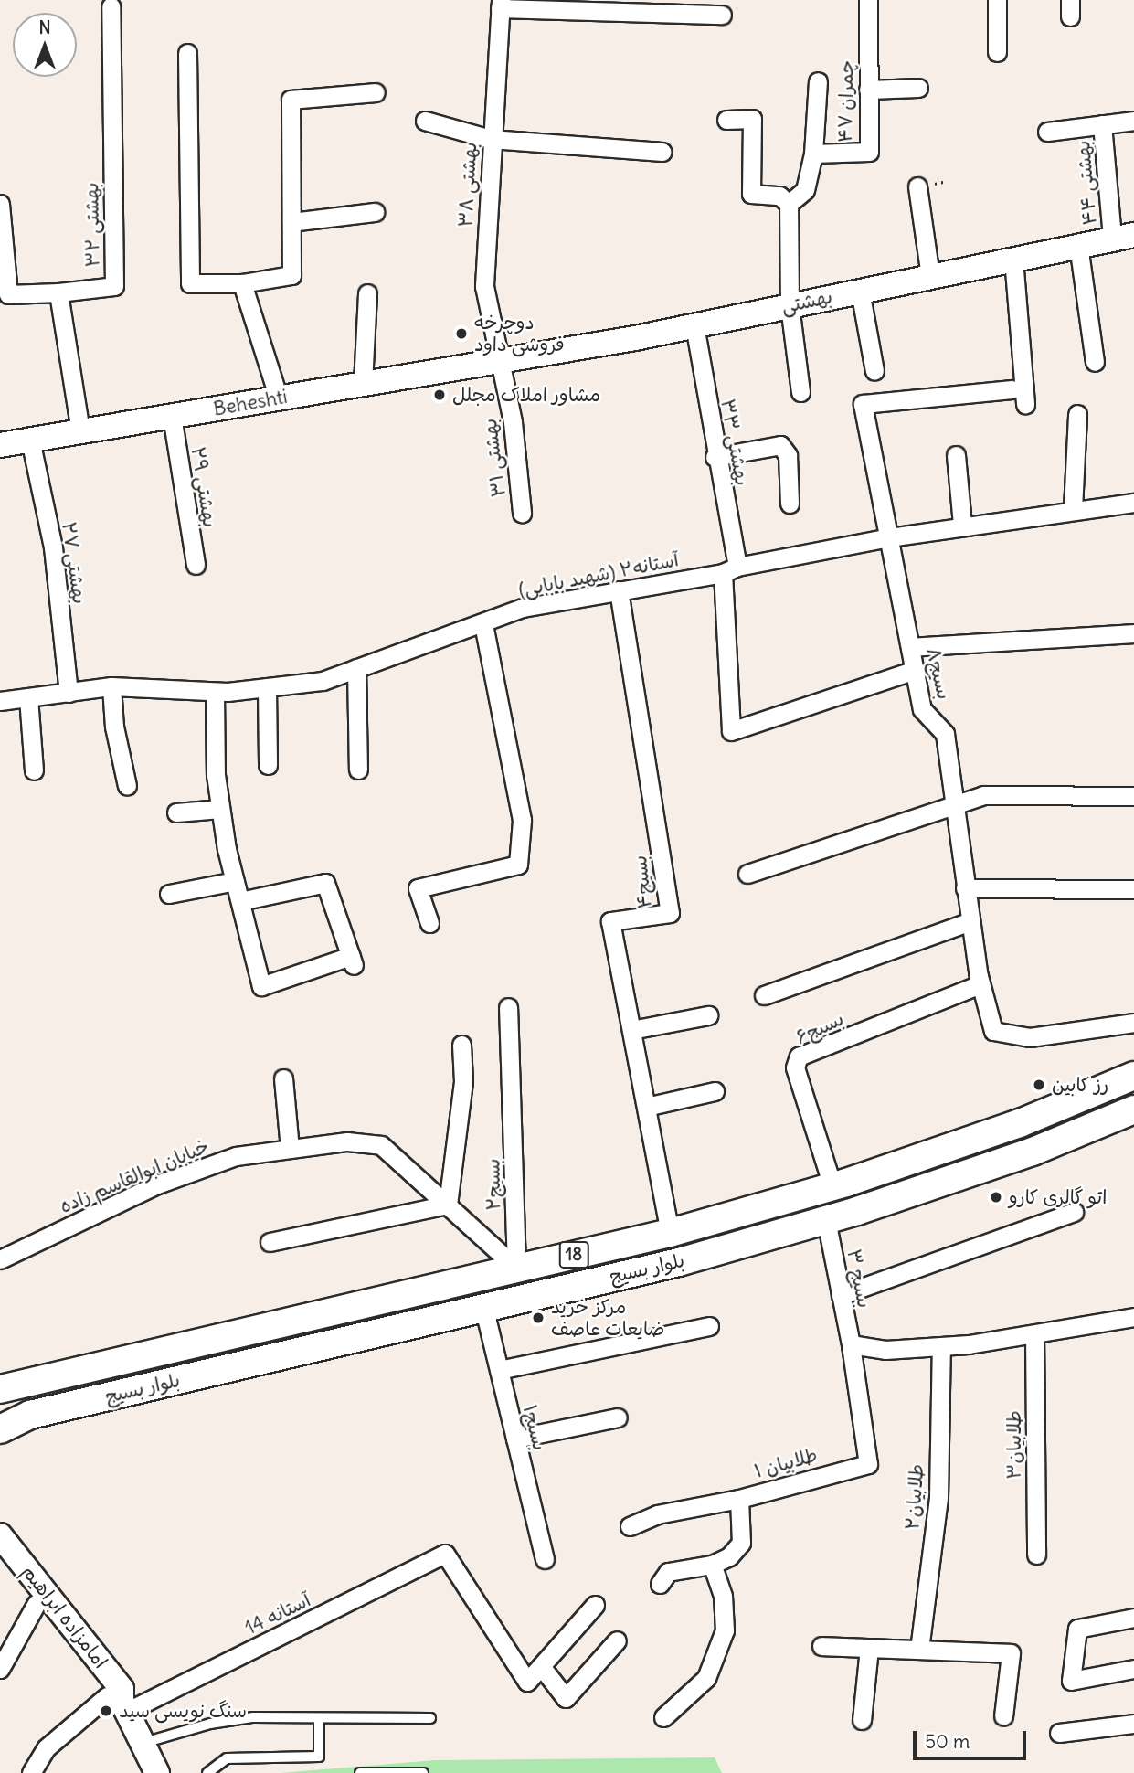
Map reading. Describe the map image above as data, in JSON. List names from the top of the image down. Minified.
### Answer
{"streets":{"main road":["بهشتی","Beheshti","18","بلوار بسیج","امامزاده ابراهیم"],"street":["چمران ۴۷","بهشتی ۴۴","بهشتی ۳۸","بهشتی ۳۲","بهشتی ۳۳","بهشتی ۳۱","بهشتی ۲۹","بهشتی ۲۷","آستانه۲ (شهید بابایی)","بسیج۸","بسیج۴","بسیج۶","خیابان ابوالقاسم زاده","بسیج۲","بسیج ۳","بسیج۱","طلابیان۳","طلابیان ۱","طلابیان۲","آستانه 14"]},"crossings":[["بهشتی ۴۴","بهشتی"],["بهشتی ۳۸","بهشتی"],["بهشتی ۳۸","Beheshti"],["بهشتی ۳۸","بهشتی ۳۱"],["بهشتی","Beheshti"],["بهشتی","بهشتی ۳۳"],["بهشتی","بهشتی ۳۱"],["Beheshti","بهشتی ۳۱"],["Beheshti","بهشتی ۲۹"],["Beheshti","بهشتی ۲۷"],["بهشتی ۳۳","آستانه۲ (شهید بابایی)"],["بهشتی ۳۳","بسیج۸"],["بهشتی ۲۷","آستانه۲ (شهید بابایی)"],["آستانه۲ (شهید بابایی)","بسیج۸"],["آستانه۲ (شهید بابایی)","بسیج۴"],["بسیج۸","بسیج۶"],["بسیج۴","بلوار بسیج"],["بسیج۶","بلوار بسیج"],["خیابان ابوالقاسم زاده","بسیج۲"],["بسیج۲","بلوار بسیج"],["بلوار بسیج","بسیج ۳"],["بلوار بسیج","بسیج۱"],["بسیج ۳","طلابیان ۱"],["آستانه 14","امامزاده ابراهیم"]],"places":["دوچرخه فروشی داود","مشاور املاک مجلل","رز کابین","اتو گالری کارو","مرکز خرید ضایعات عاصف","سنگ نویسی سید"],"scale_bar":"50 m","north":"top"}
